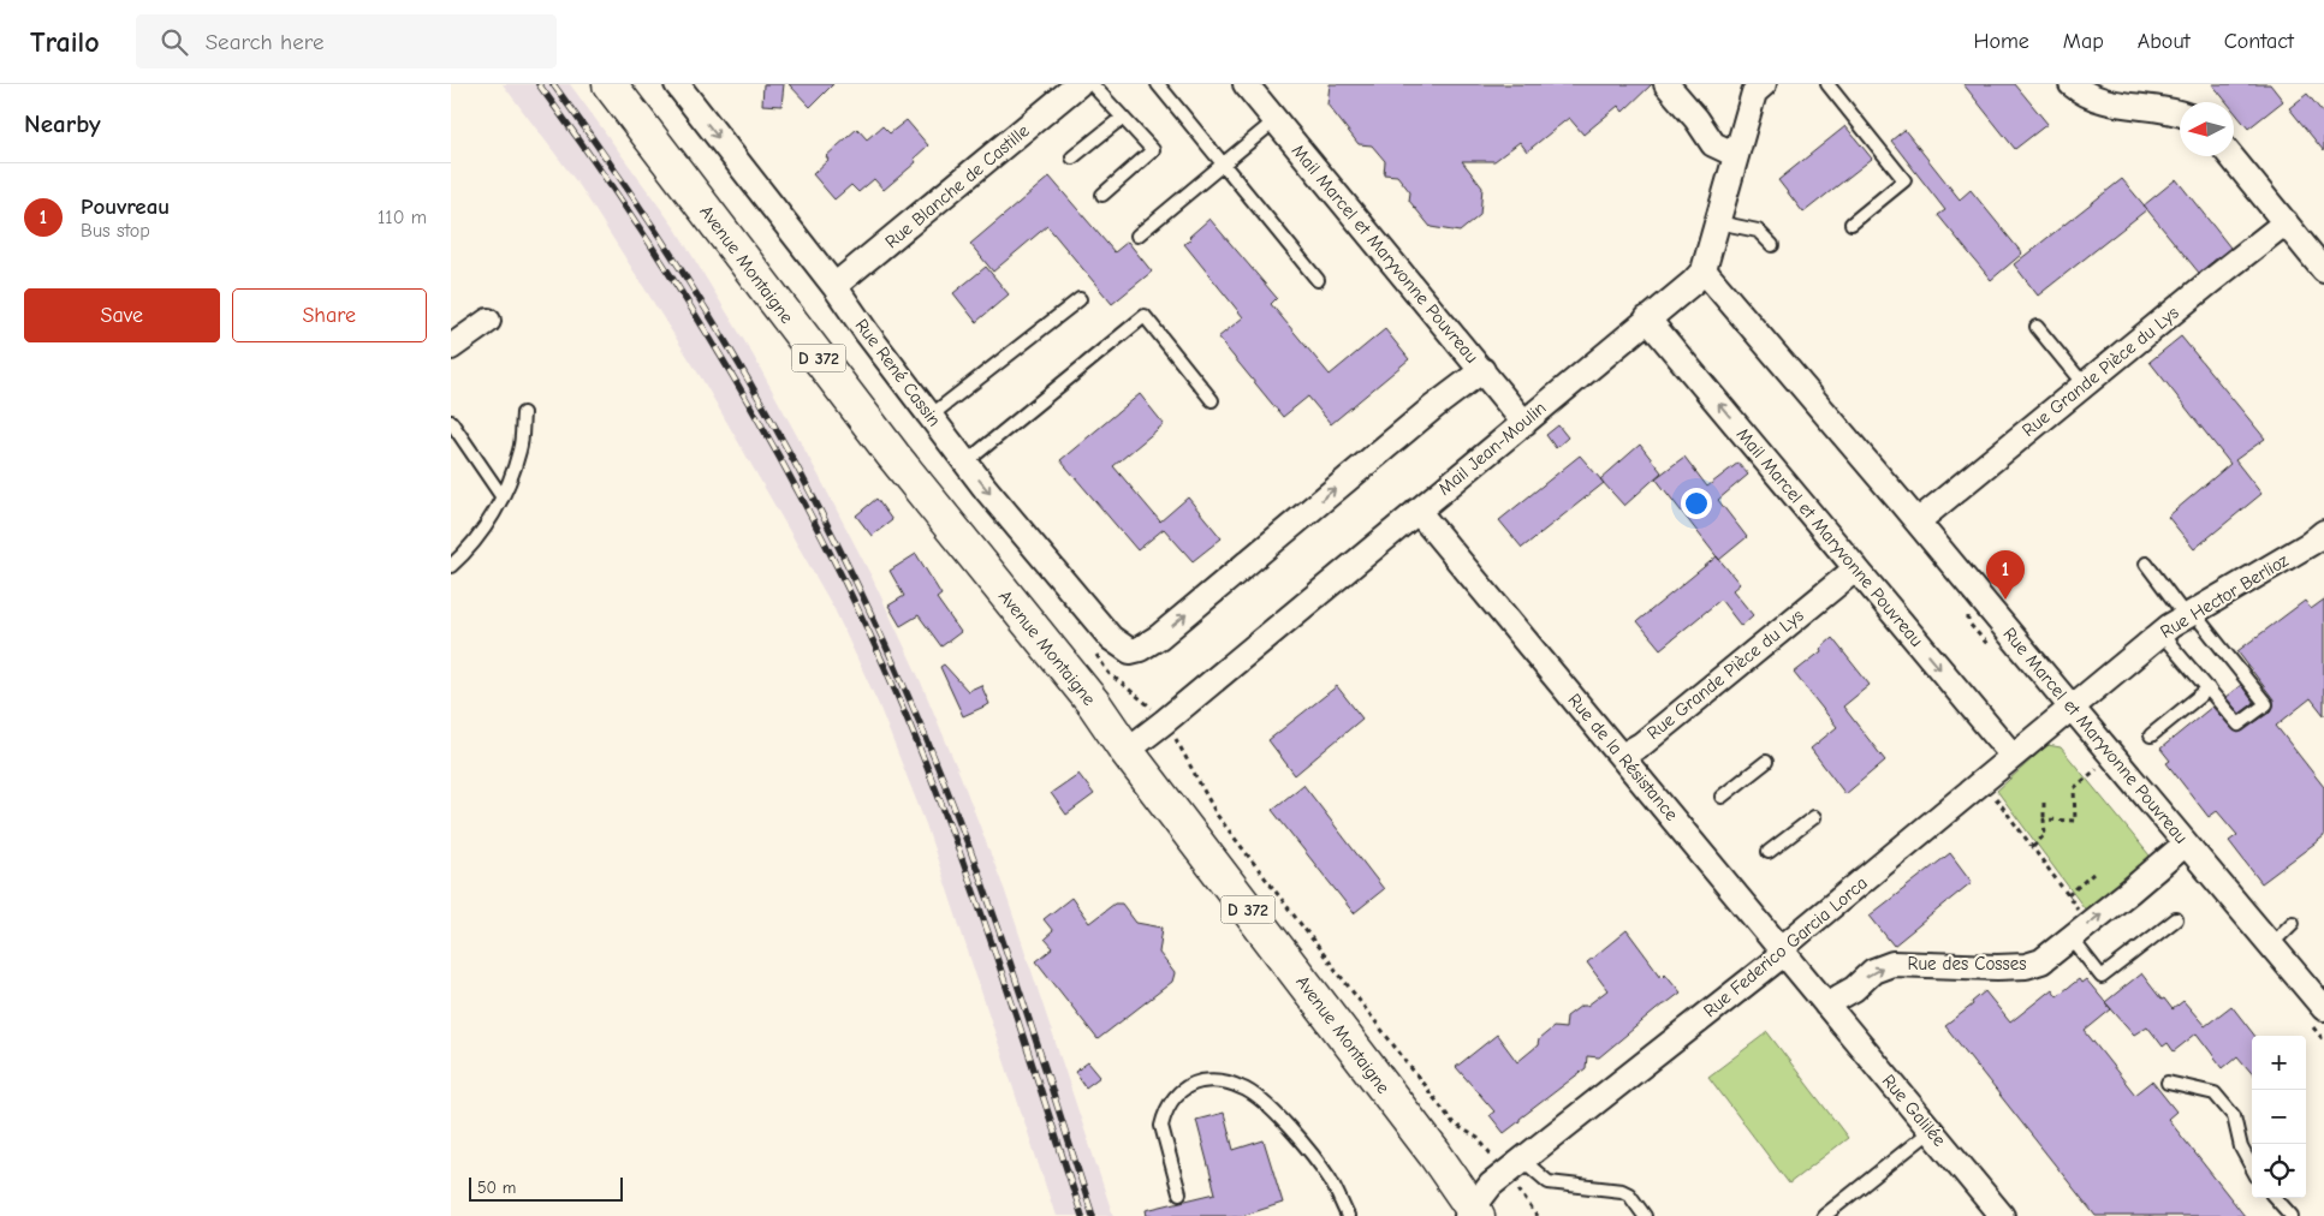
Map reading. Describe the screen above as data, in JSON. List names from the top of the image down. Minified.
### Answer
{"streets":{"main road":["Avenue Montaigne","D 372"],"street":["Rue Blanche de Castille","Mail Marcel et Maryvonne Pouvreau","Rue Grande Pièce du Lys","Rue René Cassin","Mail Jean-Moulin","Rue Hector Berlioz","Rue Marcel et Maryvonne Pouvreau","Rue de la Résistance","Rue Federico Garcia Lorca","Rue des Cosses","Rue Galilée"]},"crossings":[["Rue Blanche de Castille","Rue René Cassin"],["Mail Marcel et Maryvonne Pouvreau","Rue Grande Pièce du Lys"],["Mail Marcel et Maryvonne Pouvreau","Rue René Cassin"],["Mail Marcel et Maryvonne Pouvreau","Mail Jean-Moulin"],["Mail Marcel et Maryvonne Pouvreau","Rue Federico Garcia Lorca"],["Avenue Montaigne","Mail Jean-Moulin"],["Avenue Montaigne","Rue Federico Garcia Lorca"],["Rue Grande Pièce du Lys","Rue Marcel et Maryvonne Pouvreau"],["Rue Grande Pièce du Lys","Rue de la Résistance"],["Mail Jean-Moulin","Rue Marcel et Maryvonne Pouvreau"],["Mail Jean-Moulin","Rue de la Résistance"],["Rue Hector Berlioz","Rue Marcel et Maryvonne Pouvreau"],["Rue Hector Berlioz","Rue Federico Garcia Lorca"],["Rue Marcel et Maryvonne Pouvreau","Rue Federico Garcia Lorca"],["Rue Marcel et Maryvonne Pouvreau","Rue des Cosses"],["Rue de la Résistance","Rue Federico Garcia Lorca"],["Rue de la Résistance","Rue des Cosses"],["Rue de la Résistance","Rue Galilée"],["Rue des Cosses","Rue Galilée"]],"one_way":["Rue des Cosses"],"scale_bar":"50 m","north":"left","page":{"header":"Trailo","search":"Search here","nav":["Home","Map","About","Contact"],"heading":"Nearby","list":[{"mark":"1","name":"Pouvreau","note":"Bus stop","value":"110 m"}],"buttons":["Save","Share"],"pins":"1","map_buttons":["+","−"],"scale":"50 m"}}
